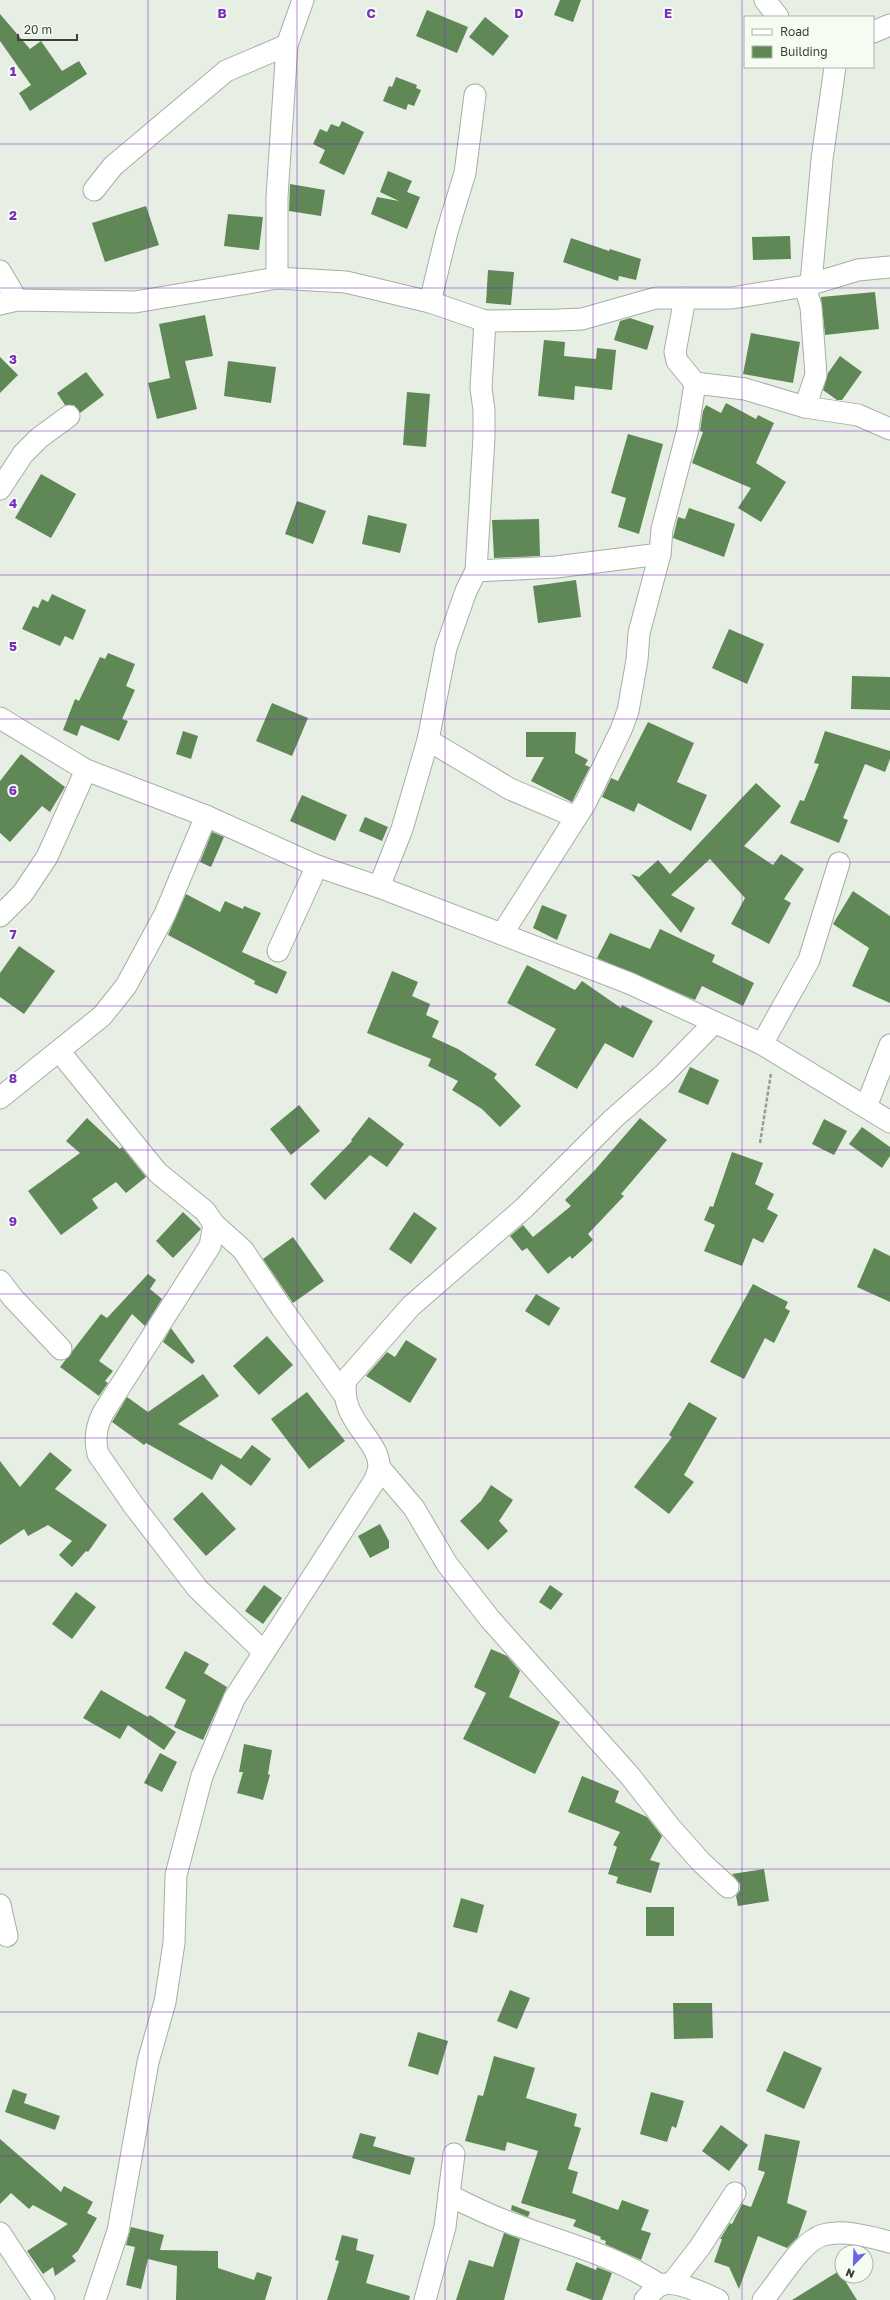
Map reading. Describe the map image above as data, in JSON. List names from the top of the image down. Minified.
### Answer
{"legend":["Road","Building"],"scale_bar":"20 m","north":"bottom left","grid":{"columns":["B","C","D","E"],"rows":["1","2","3","4","5","6","7","8","9"]}}
